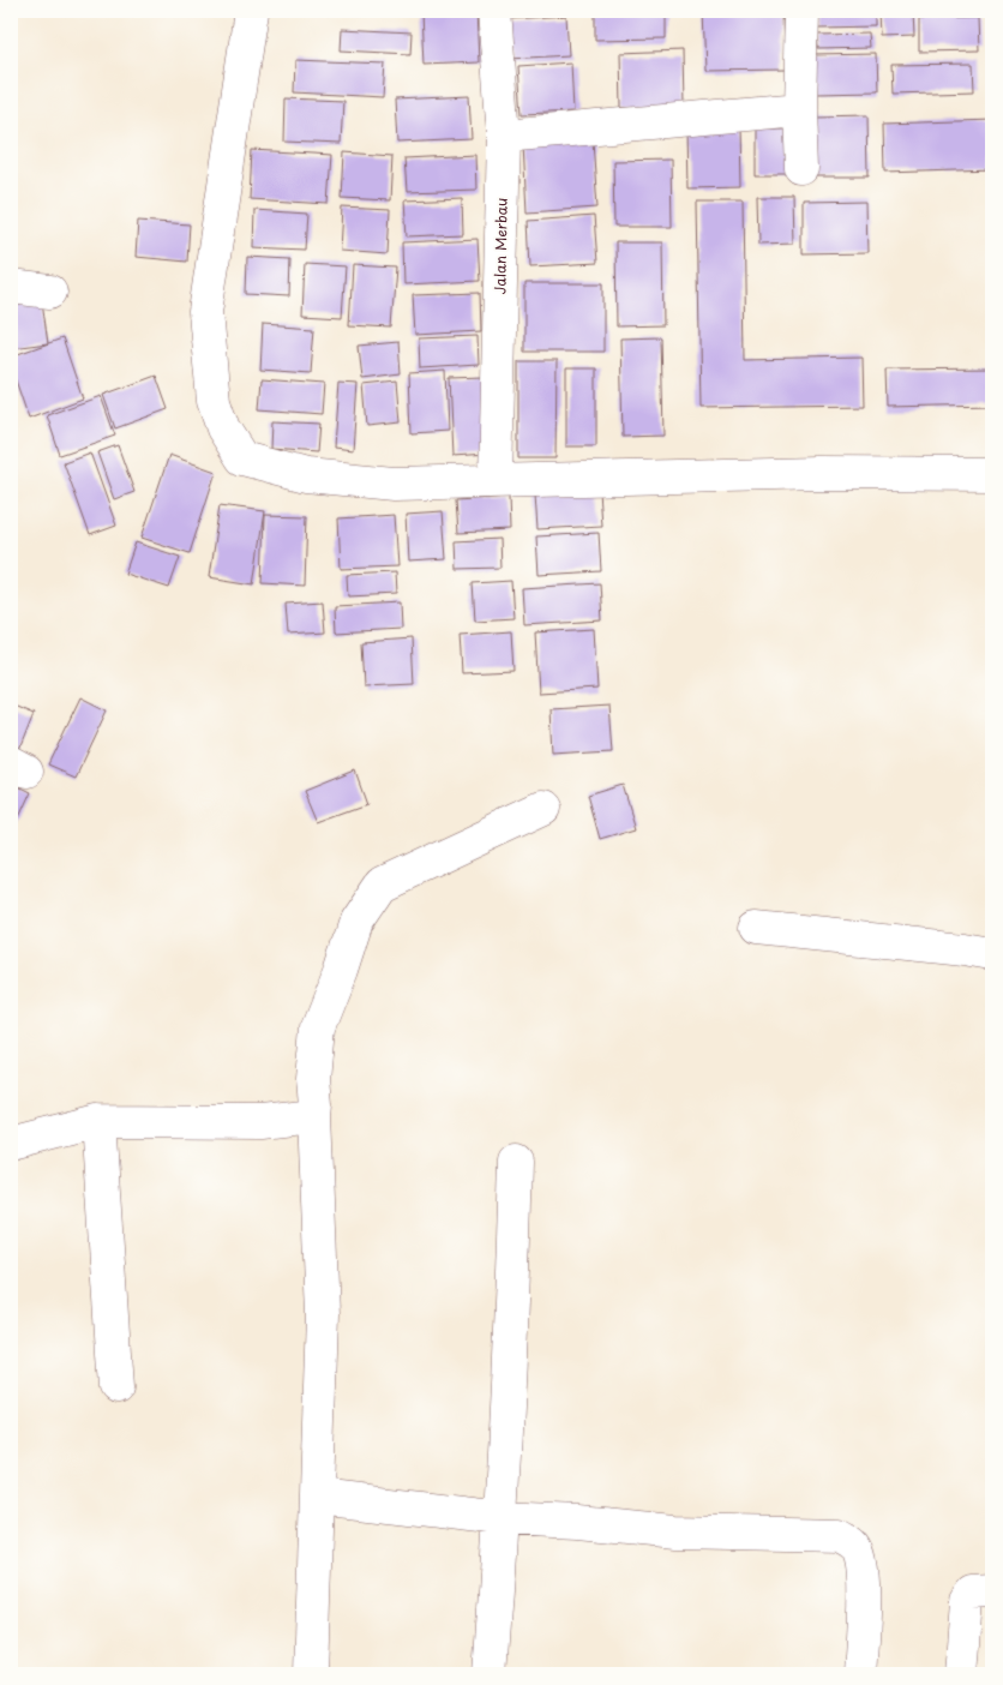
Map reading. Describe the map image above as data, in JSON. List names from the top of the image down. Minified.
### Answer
{"streets":{"street":["Jalan Merbau"]}}
